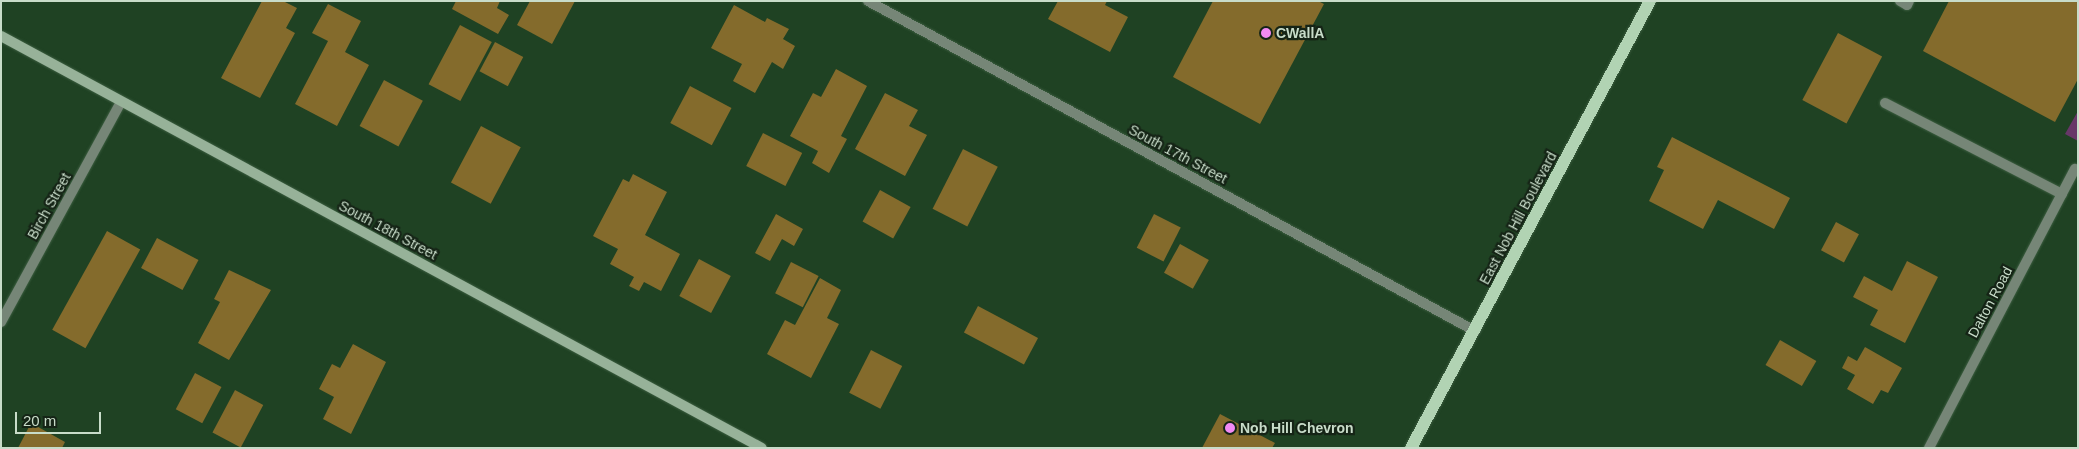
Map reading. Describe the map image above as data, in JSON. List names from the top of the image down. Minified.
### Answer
{"streets":{"main road":["East Nob Hill Boulevard"],"street":["South 17th Street","Birch Street","South 18th Street","Dalton Road"]},"crossings":[["South 17th Street","East Nob Hill Boulevard"],["Birch Street","South 18th Street"]],"places":["CWallA","Nob Hill Chevron"],"scale_bar":"20 m"}
